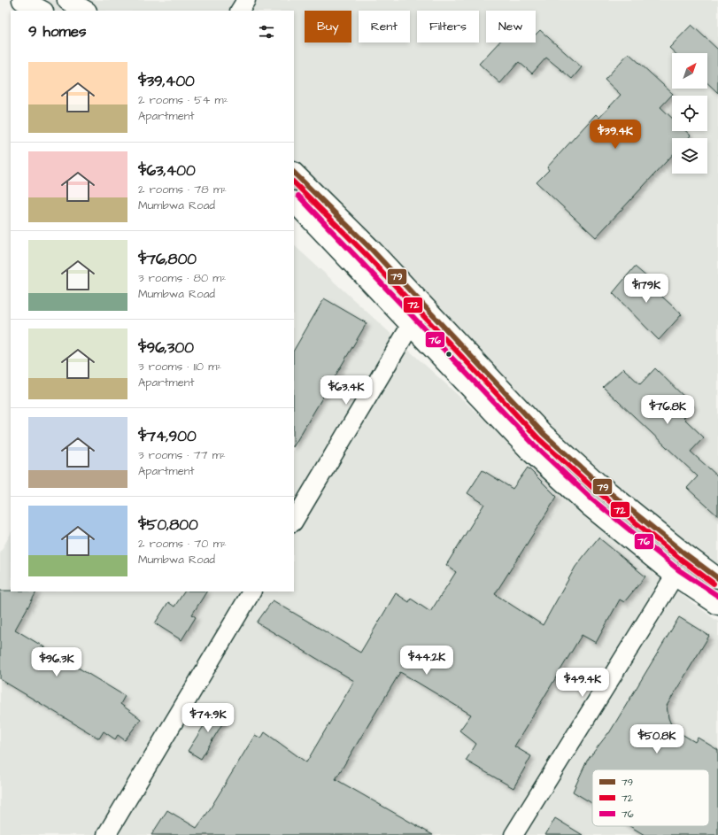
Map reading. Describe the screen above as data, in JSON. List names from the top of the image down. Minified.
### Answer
{"lines":["transit line 79","transit line 72","transit line 76"],"legend":["79","72","76"],"north":"top right","page":{"chip":["Buy","Rent","Filters","New"],"heading":"9 homes","list":[{"name":"$39,400","note":"2 rooms · 54 m² · Apartment"},{"name":"$63,400","note":"2 rooms · 78 m² · Mumbwa Road"},{"name":"$76,800","note":"3 rooms · 80 m² · Mumbwa Road"},{"name":"$96,300","note":"3 rooms · 110 m² · Apartment"},{"name":"$74,900","note":"3 rooms · 77 m² · Apartment"},{"name":"$50,800","note":"2 rooms · 70 m² · Mumbwa Road"}],"price":["$39.4K","$179K","$63.4K","$76.8K","$44.2K","$96.3K","$49.4K","$74.9K","$50.8K"]}}
